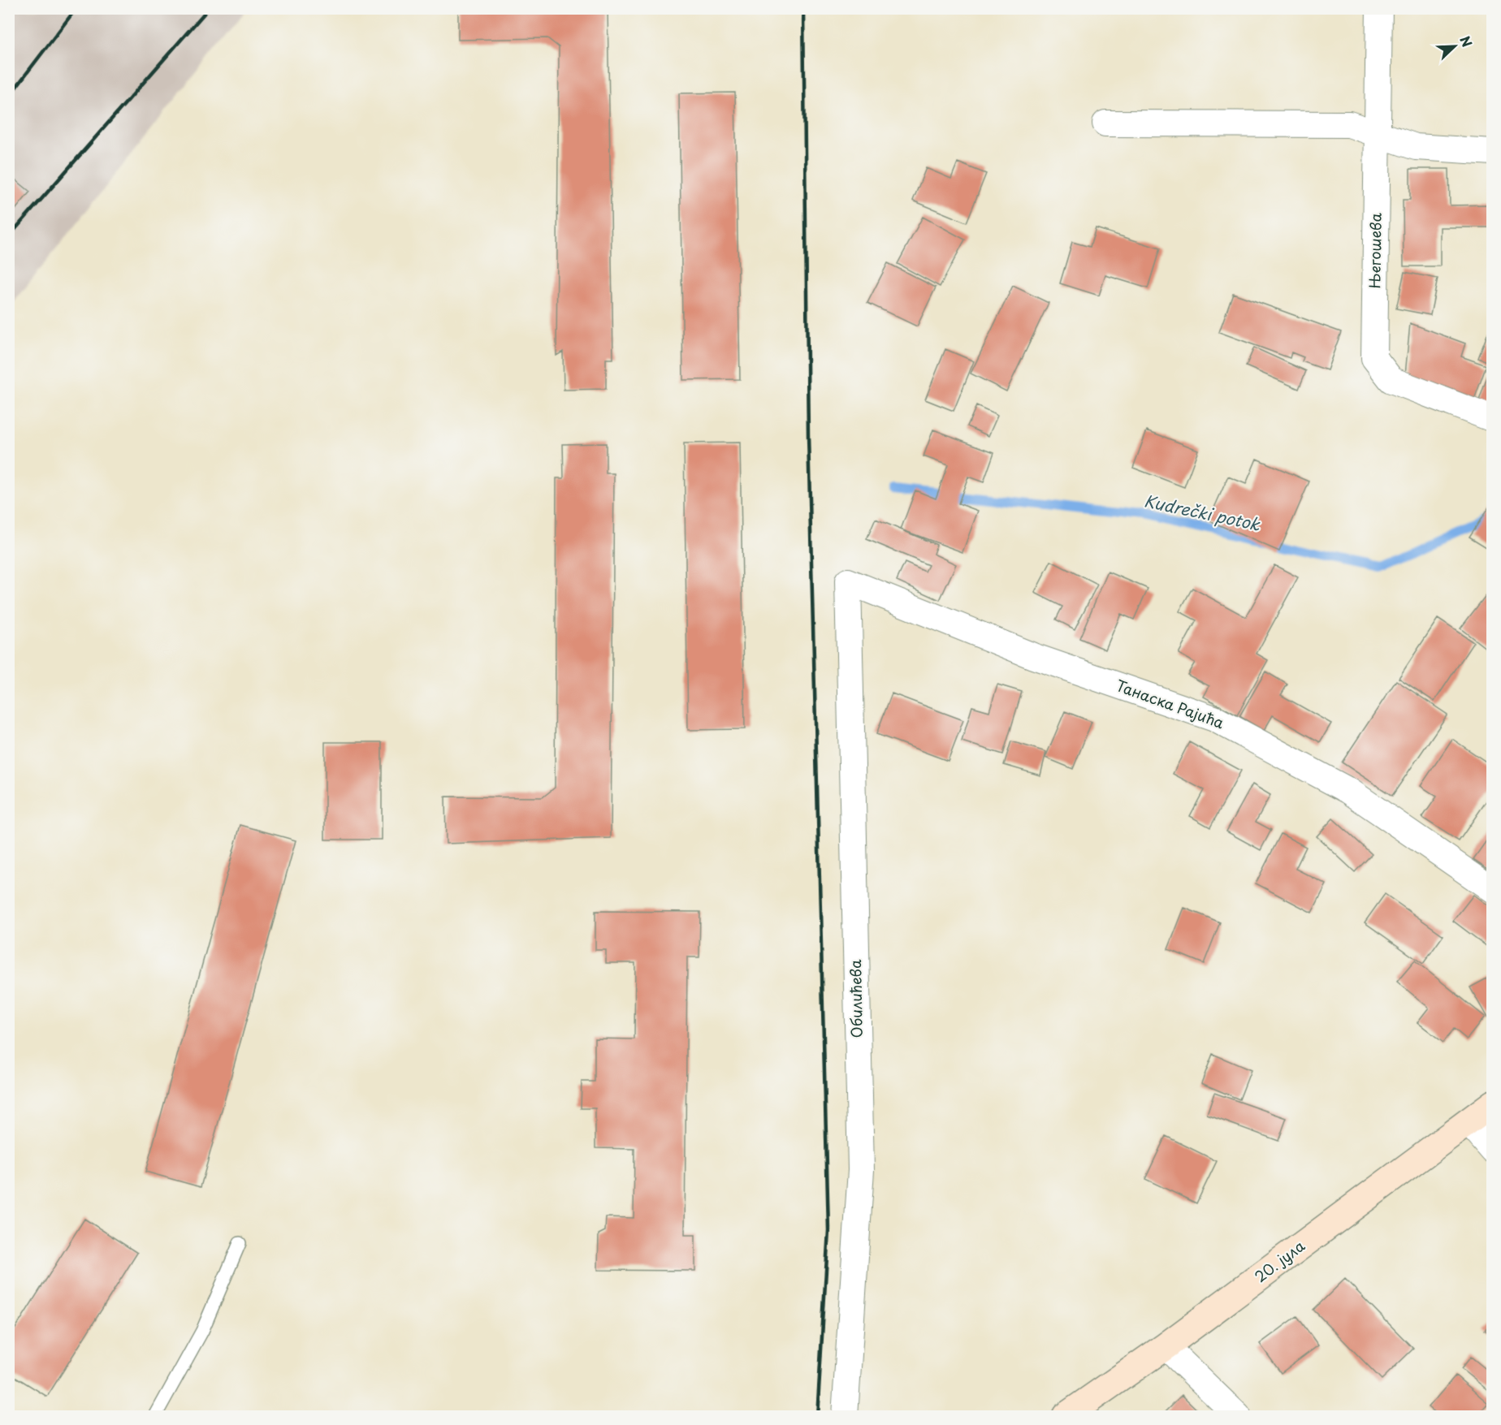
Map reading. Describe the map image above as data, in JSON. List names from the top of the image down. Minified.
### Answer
{"streets":{"main road":["20. јула"],"street":["Његошева","Танаска Рајића","Обилићева"]},"crossings":[["Танаска Рајића","Обилићева"]],"water":["Kudrečki potok"],"north":"top right"}
